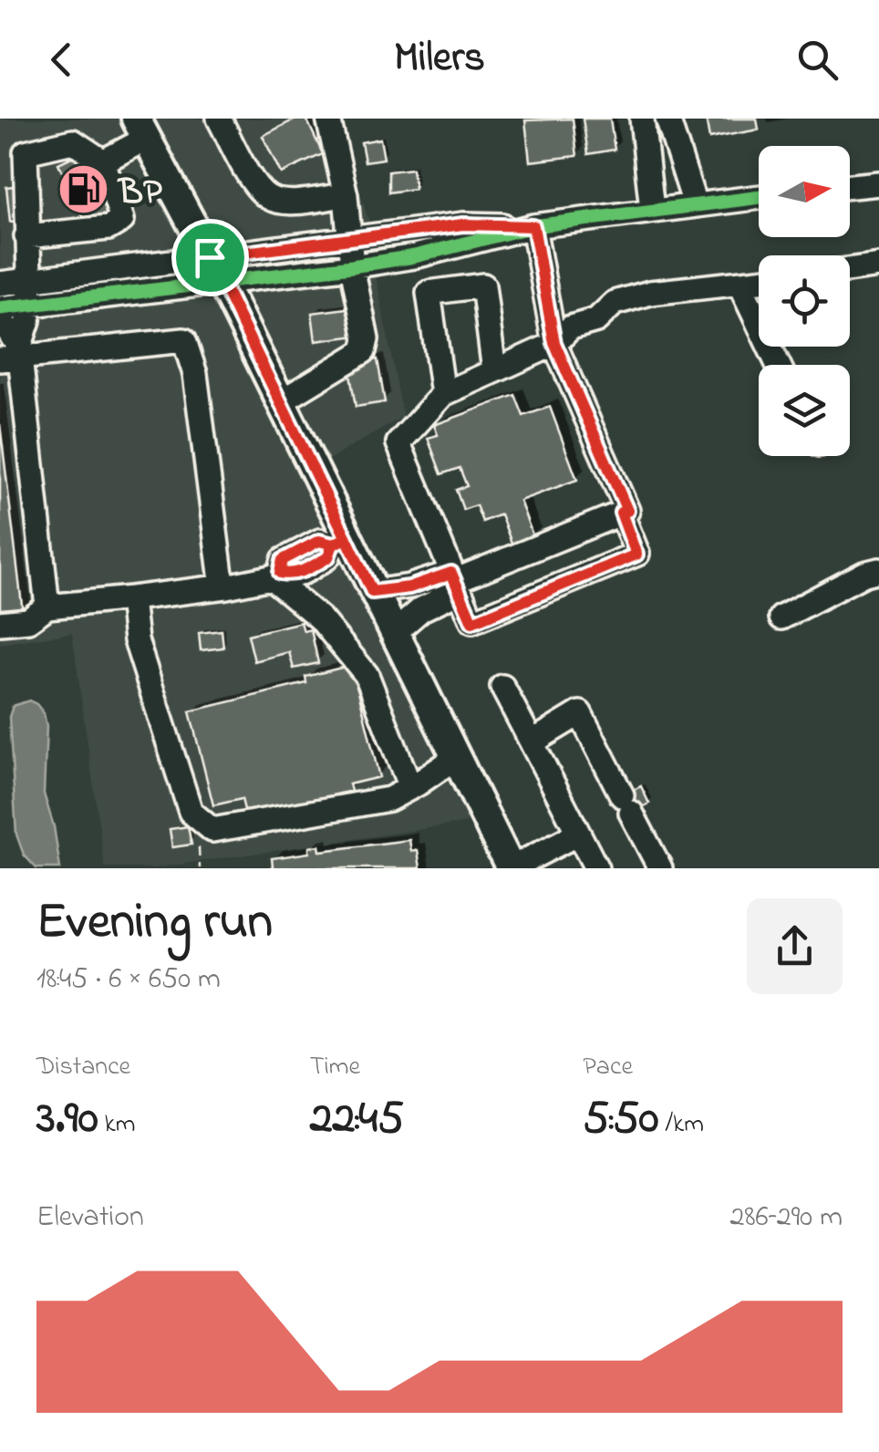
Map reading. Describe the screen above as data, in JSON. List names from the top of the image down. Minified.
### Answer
{"places":{"fuel station":["BP"]},"north":"right","page":{"header":"Milers","heading":["Evening run","18:45 · 6 × 650 m"],"stats":[["Distance","3.90 km"],["Time","22:45"],["Pace","5:50 /km"]],"chart":["Elevation","286–290 m"]}}
